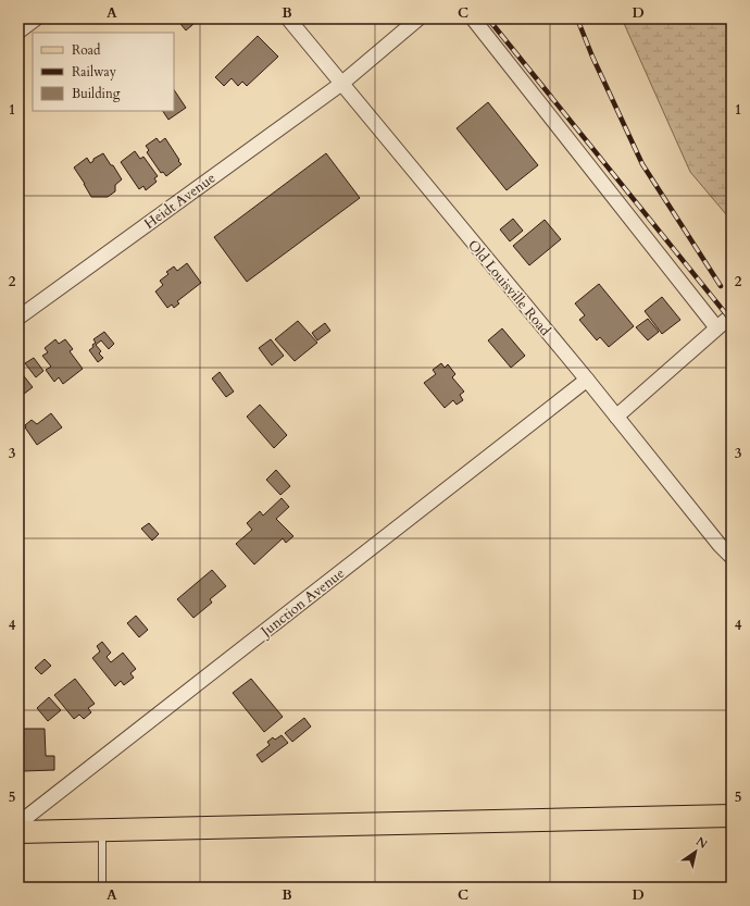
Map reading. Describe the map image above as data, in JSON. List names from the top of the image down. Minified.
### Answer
{"streets":{"street":["Heidt Avenue","Old Louisville Road","Junction Avenue"]},"crossings":[["Heidt Avenue","Old Louisville Road"],["Old Louisville Road","Junction Avenue"]],"legend":["Road","Railway","Building"],"north":"top right","grid":{"columns":["A","B","C","D"],"rows":["1","2","3","4","5"]}}
